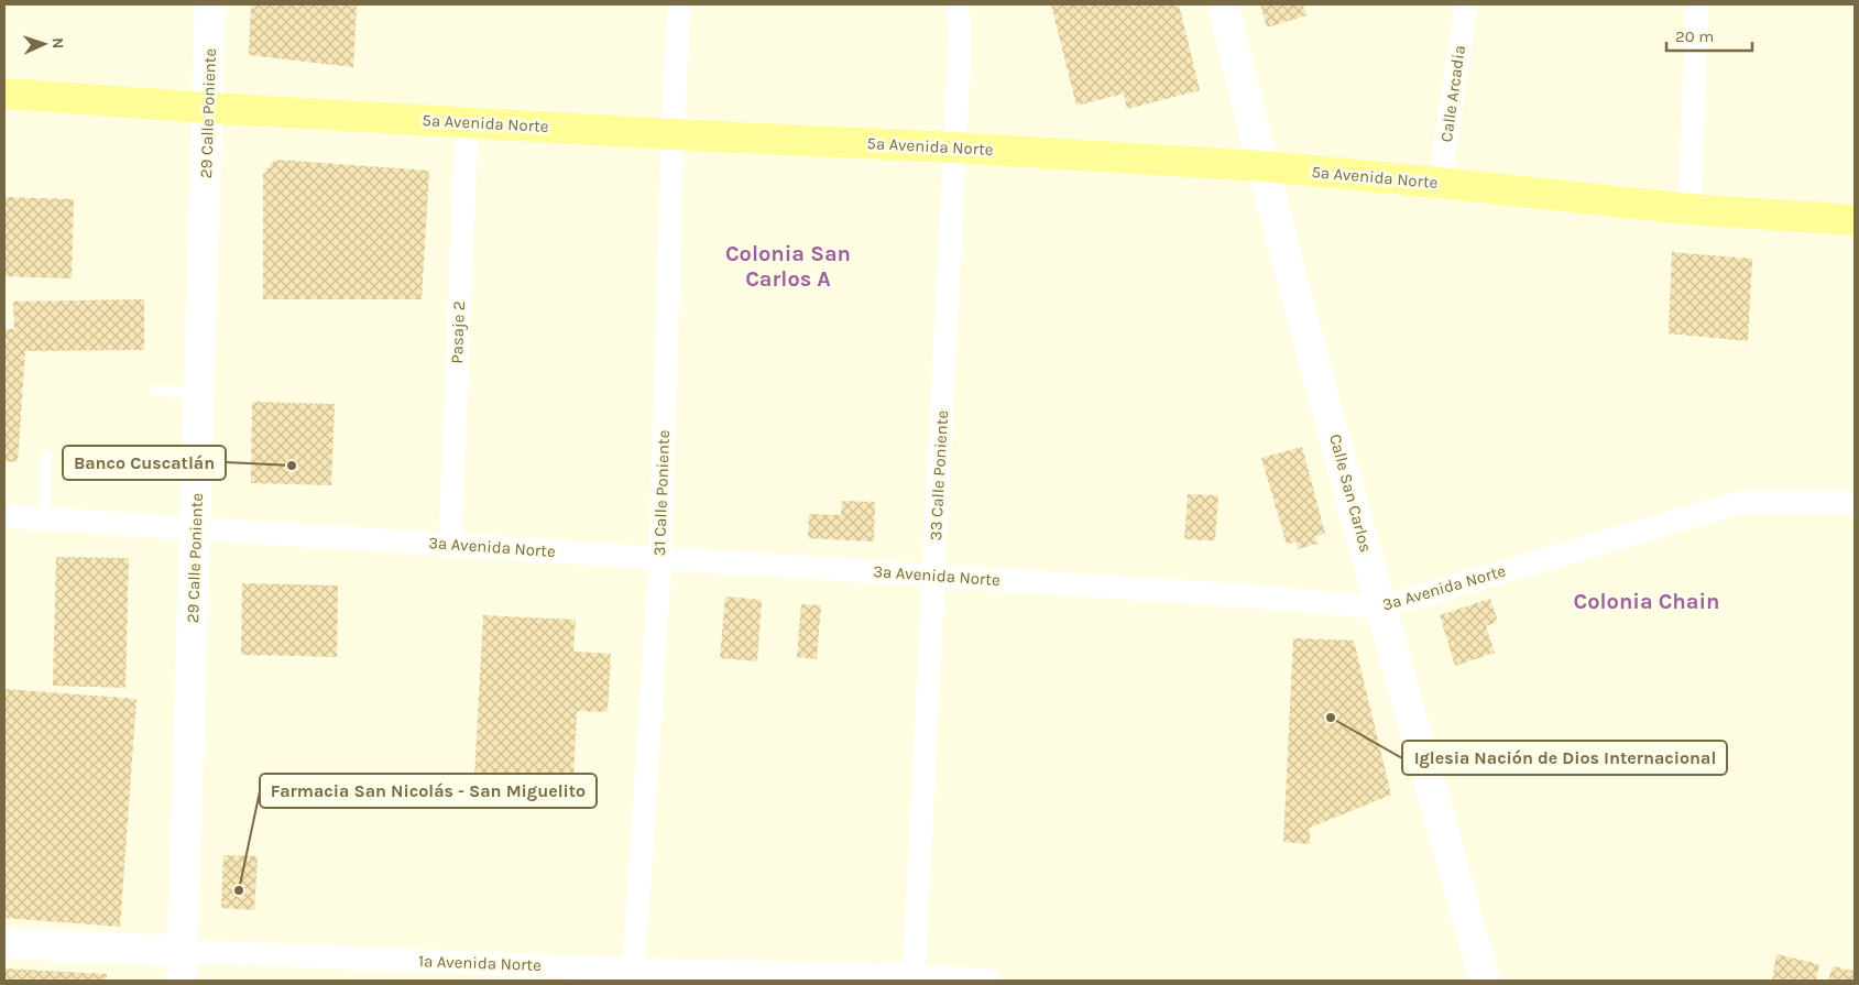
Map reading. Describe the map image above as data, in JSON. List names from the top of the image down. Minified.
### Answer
{"streets":{"main road":["5a Avenida Norte"],"street":["Calle Arcadia","29 Calle Poniente","Pasaje 2","33 Calle Poniente","31 Calle Poniente","Calle San Carlos","3a Avenida Norte","1a Avenida Norte"]},"crossings":[["Calle Arcadia","5a Avenida Norte"],["29 Calle Poniente","5a Avenida Norte"],["29 Calle Poniente","3a Avenida Norte"],["29 Calle Poniente","1a Avenida Norte"],["5a Avenida Norte","Pasaje 2"],["5a Avenida Norte","33 Calle Poniente"],["5a Avenida Norte","31 Calle Poniente"],["5a Avenida Norte","Calle San Carlos"],["Pasaje 2","3a Avenida Norte"],["33 Calle Poniente","3a Avenida Norte"],["33 Calle Poniente","1a Avenida Norte"],["31 Calle Poniente","3a Avenida Norte"],["31 Calle Poniente","1a Avenida Norte"],["Calle San Carlos","3a Avenida Norte"]],"districts":["Colonia San Carlos A","Colonia Chain"],"places":["Banco Cuscatlán","Iglesia Nación de Dios Internacional","Farmacia San Nicolás - San Miguelito"],"scale_bar":"20 m","north":"right"}
